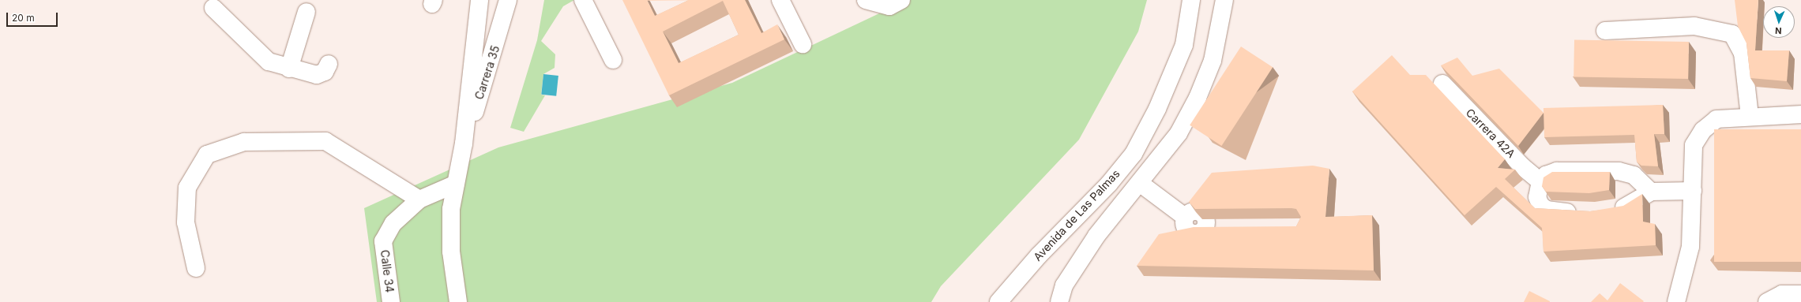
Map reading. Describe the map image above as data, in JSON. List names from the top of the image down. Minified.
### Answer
{"streets":{"street":["Carrera 35","Carrera 42A","Avenida de Las Palmas","Calle 34"]},"crossings":[["Carrera 35","Calle 34"]],"scale_bar":"20 m","north":"bottom"}
